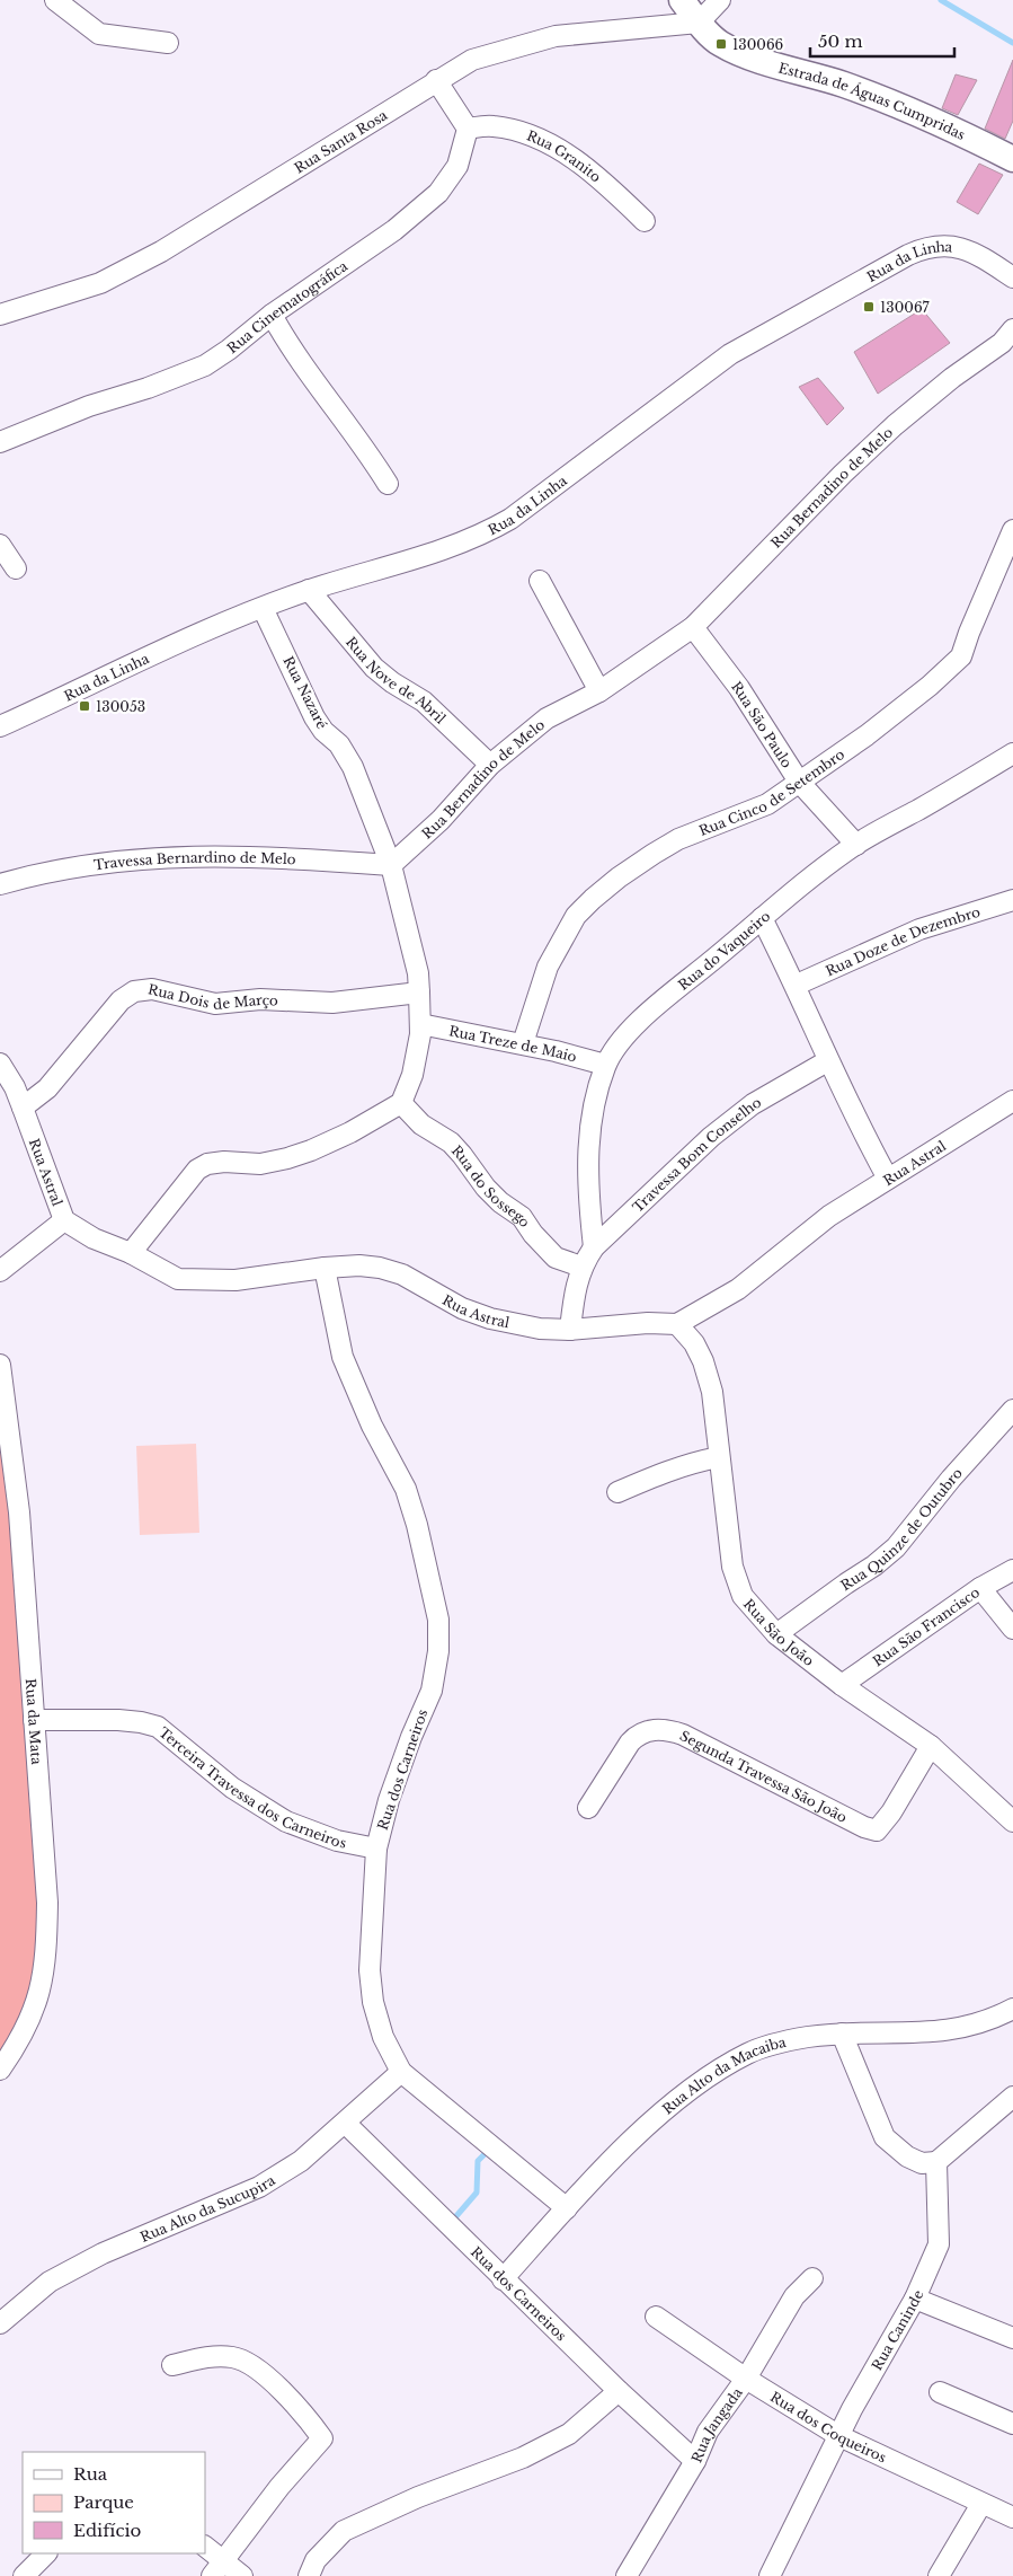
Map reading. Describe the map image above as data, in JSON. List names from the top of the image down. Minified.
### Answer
{"streets":{"main road":["Estrada de Águas Cumpridas"],"street":["Rua Santa Rosa","Rua Granito","Rua da Linha","Rua Cinematográfica","Rua Bernadino de Melo","Rua Nove de Abril","Rua Nazaré","Rua São Paulo","Rua Cinco de Setembro","Travessa Bernardino de Melo","Rua Doze de Dezembro","Rua do Vaqueiro","Rua Dois de Março","Rua Treze de Maio","Travessa Bom Conselho","Rua Astral","Rua do Sossego","Rua Quinze de Outubro","Rua São Francisco","Rua São João","Rua da Mata","Rua dos Carneiros","Segunda Travessa São João","Terceira Travessa dos Carneiros","Rua Alto da Macaiba","Rua Alto da Sucupira","Rua Caninde","Rua Jangada","Rua dos Coqueiros"]},"crossings":[["Estrada de Águas Cumpridas","Rua Santa Rosa"],["Rua Granito","Rua Cinematográfica"],["Rua da Linha","Rua Nove de Abril"],["Rua da Linha","Rua Nazaré"],["Rua Bernadino de Melo","Rua Nove de Abril"],["Rua Bernadino de Melo","Rua Nazaré"],["Rua Bernadino de Melo","Rua São Paulo"],["Rua Bernadino de Melo","Travessa Bernardino de Melo"],["Rua Nazaré","Travessa Bernardino de Melo"],["Rua São Paulo","Rua Cinco de Setembro"],["Rua São Paulo","Rua do Vaqueiro"],["Rua Cinco de Setembro","Rua Treze de Maio"],["Rua do Vaqueiro","Rua Treze de Maio"],["Rua do Vaqueiro","Travessa Bom Conselho"],["Rua Dois de Março","Rua Astral"],["Travessa Bom Conselho","Rua Astral"],["Travessa Bom Conselho","Rua do Sossego"],["Rua Astral","Rua São João"],["Rua Astral","Rua dos Carneiros"],["Rua Quinze de Outubro","Rua São João"],["Rua São Francisco","Rua São João"],["Rua São João","Segunda Travessa São João"],["Rua da Mata","Terceira Travessa dos Carneiros"],["Rua dos Carneiros","Terceira Travessa dos Carneiros"],["Rua dos Carneiros","Rua Alto da Macaiba"],["Rua dos Carneiros","Rua Alto da Sucupira"],["Rua dos Carneiros","Rua Jangada"],["Rua Caninde","Rua dos Coqueiros"],["Rua Jangada","Rua dos Coqueiros"]],"places":{"transit":["130066","130067","130053"]},"legend":["Rua","Parque","Edifício"],"scale_bar":"50 m"}
